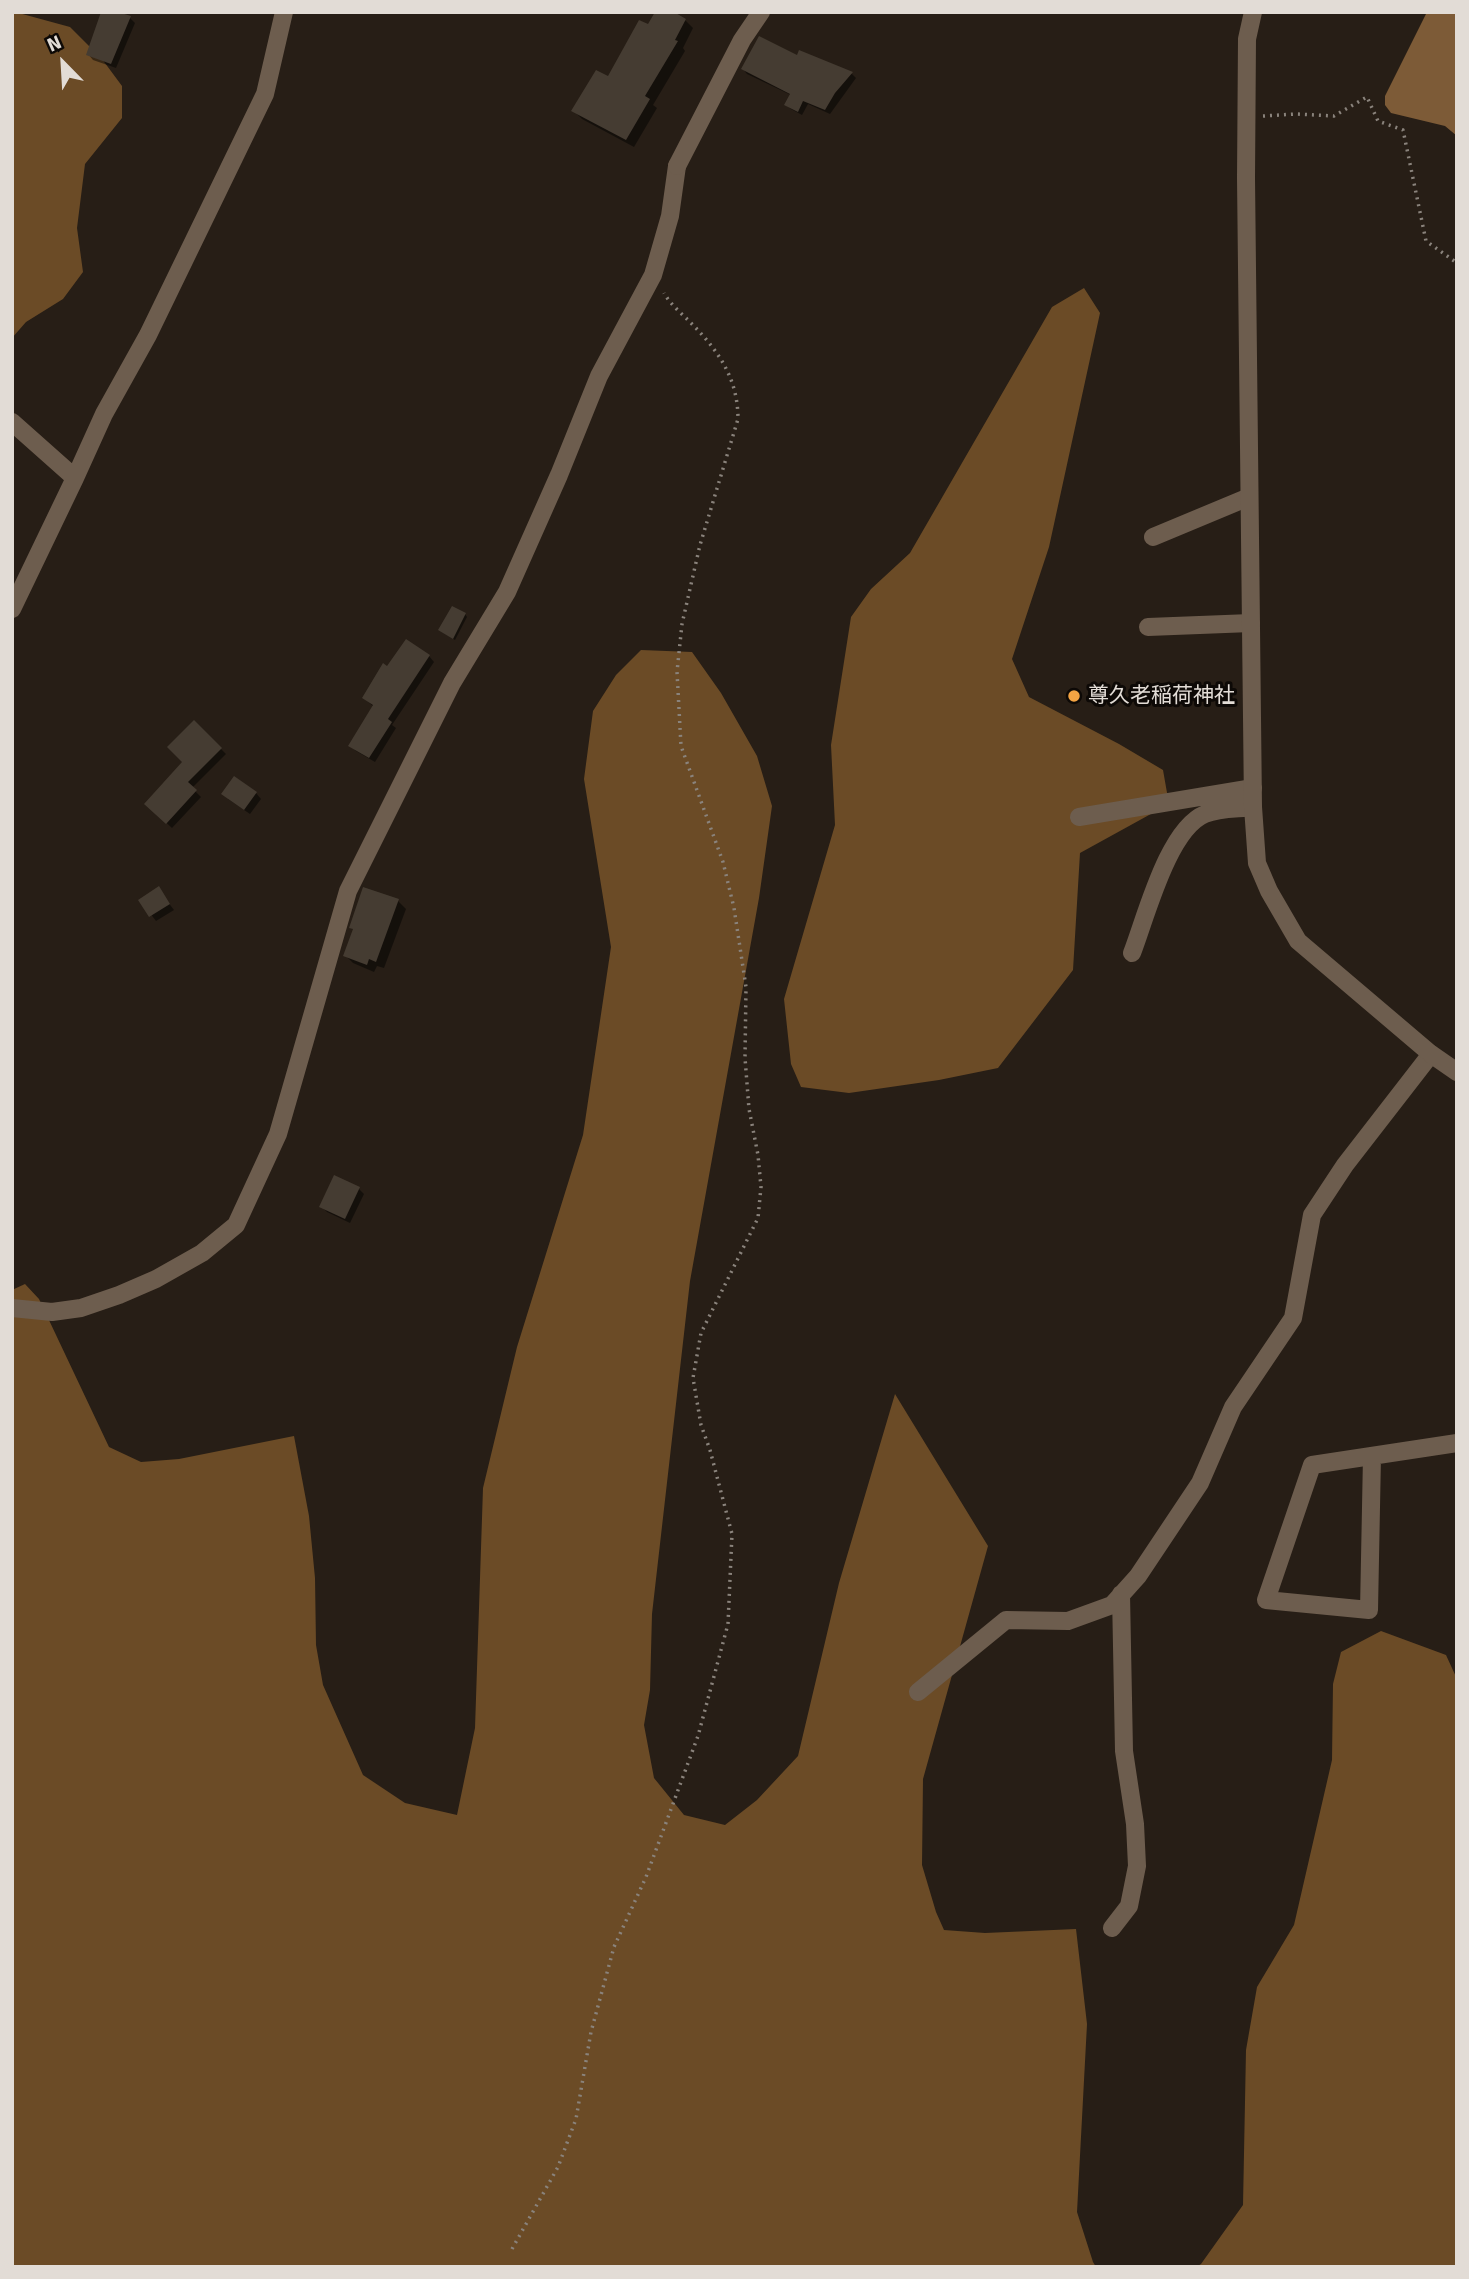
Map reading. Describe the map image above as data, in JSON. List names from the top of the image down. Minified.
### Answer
{"places":["尊久老稲荷神社"],"north":"top left"}
